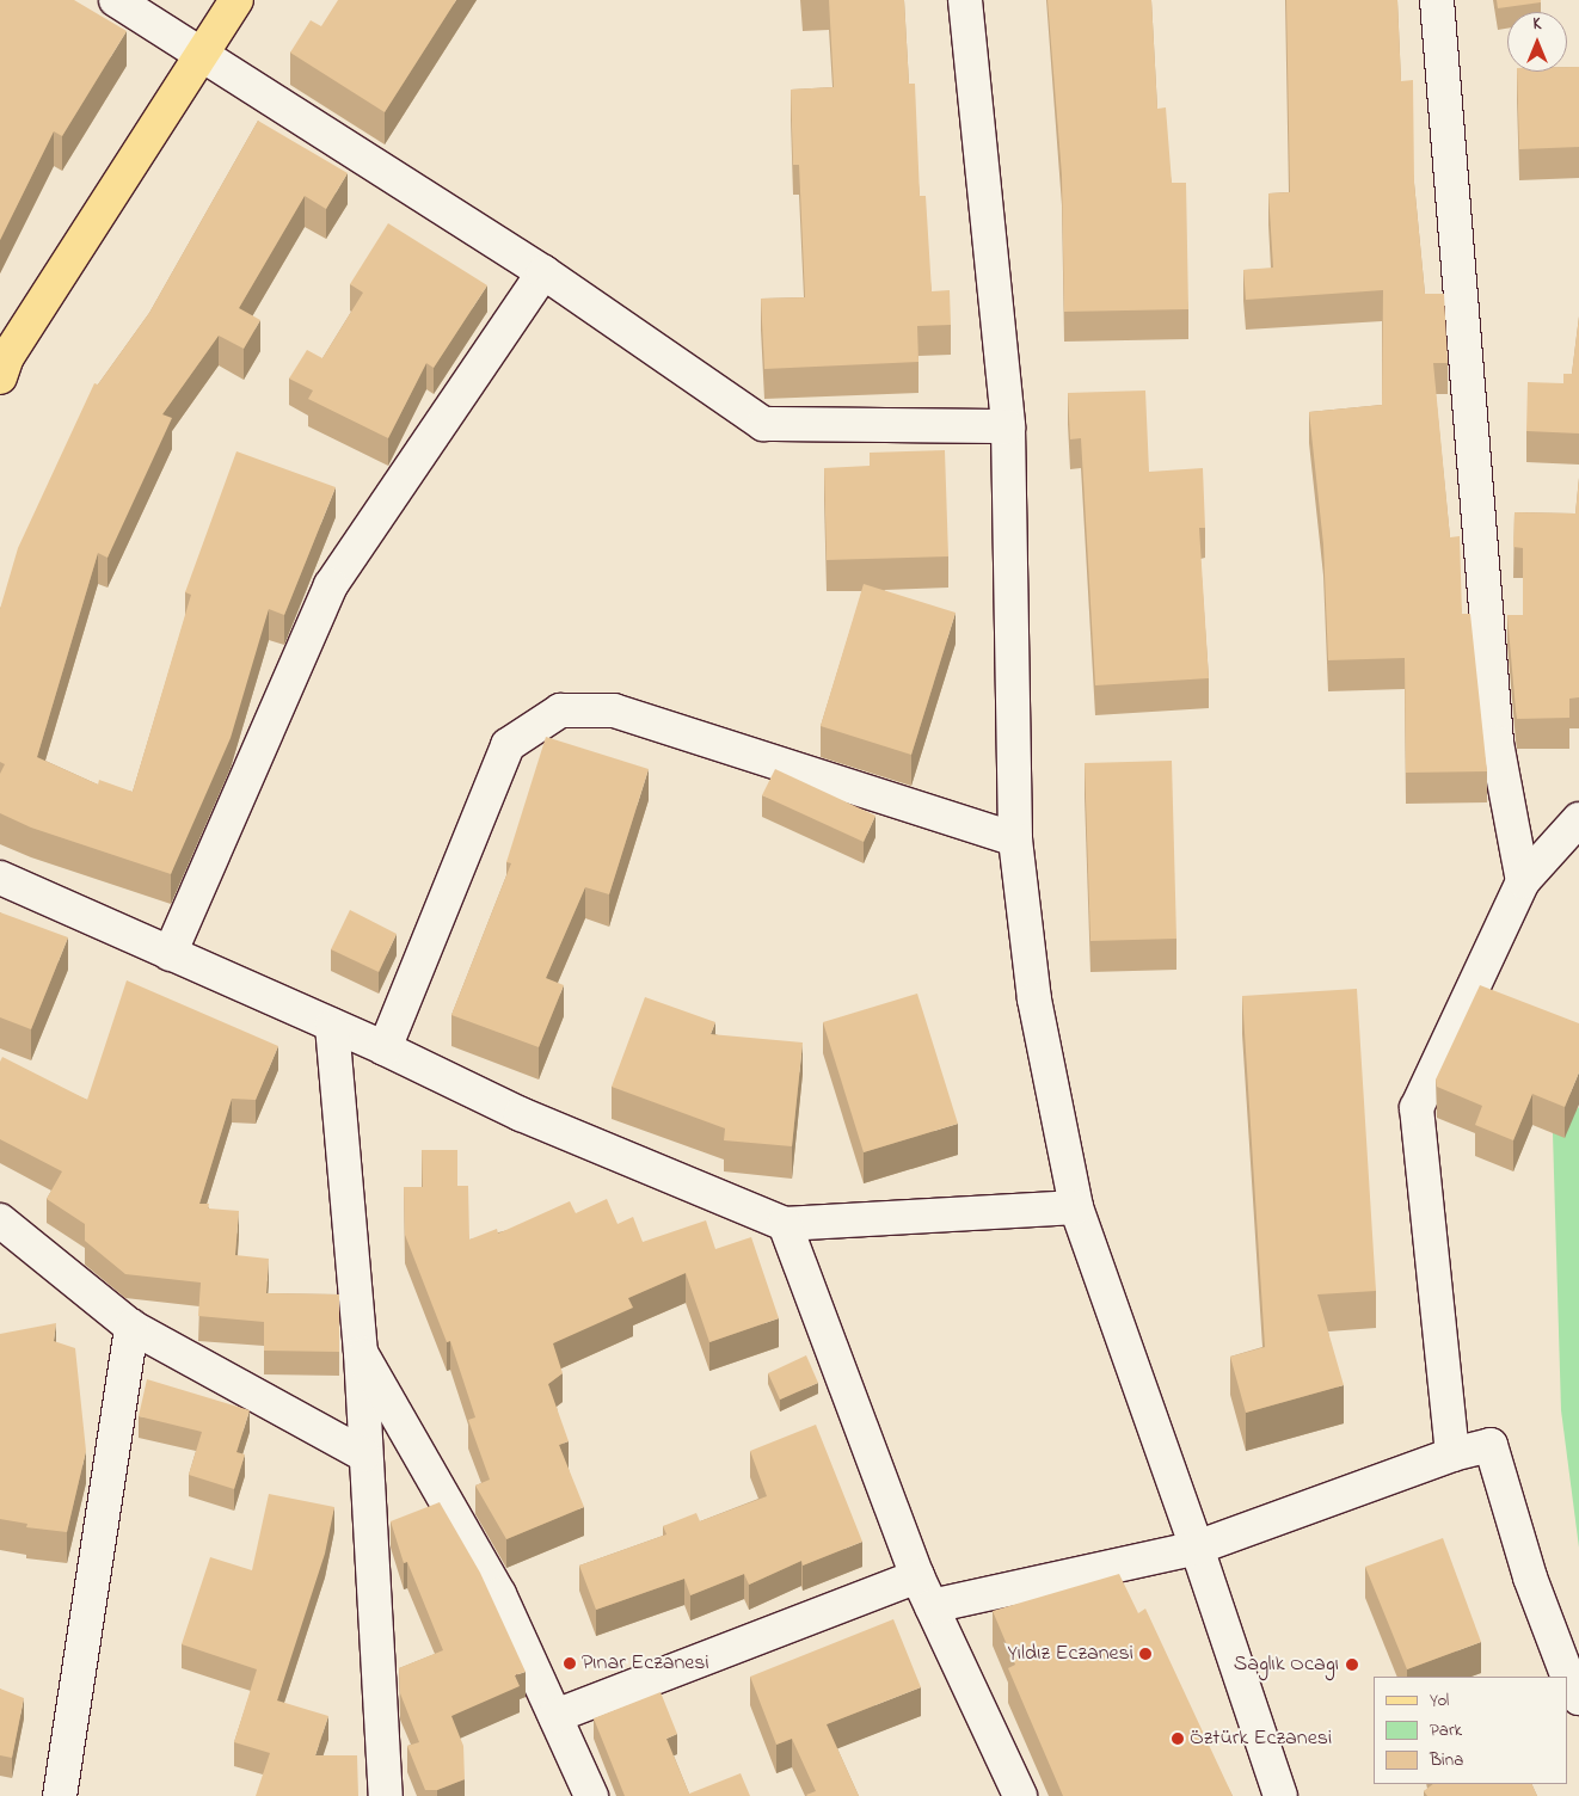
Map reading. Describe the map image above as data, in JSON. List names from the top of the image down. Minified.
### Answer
{"places":["Yıldız Eczanesi","Pınar Eczanesi","Saglık Ocagı","Öztürk Eczanesi"],"legend":["Yol","Park","Bina"],"north":"top"}
